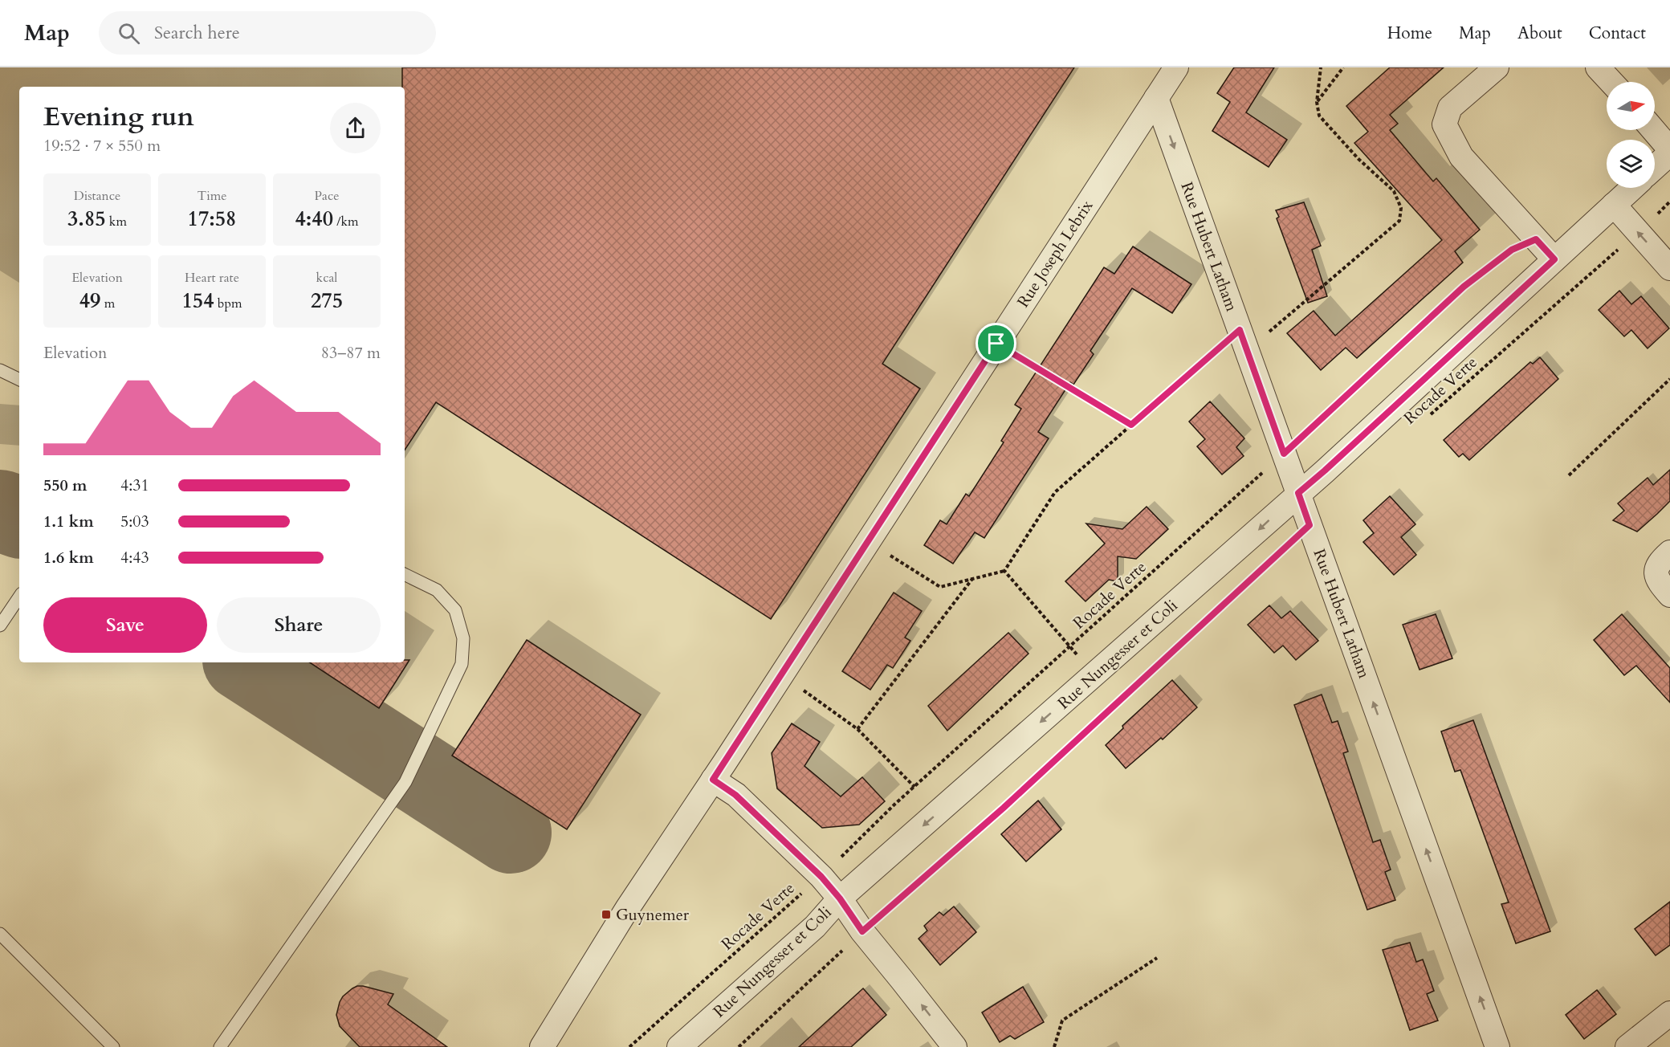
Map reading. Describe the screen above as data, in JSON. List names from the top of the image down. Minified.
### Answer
{"streets":{"street":["Rue Hubert Latham","Rue Joseph Lebrix","Rue Nungesser et Coli"],"path":["Rocade Verte"]},"crossings":[["Rue Hubert Latham","Rue Joseph Lebrix"],["Rue Hubert Latham","Rocade Verte"],["Rue Hubert Latham","Rue Nungesser et Coli"]],"one_way":["Rue Nungesser et Coli"],"places":{"transit":["Guynemer"]},"north":"right","page":{"header":"Map","search":"Search here","nav":["Home","Map","About","Contact"],"heading":["Evening run","19:52 · 7 × 550 m"],"stats":[["Distance","3.85 km"],["Time","17:58"],["Pace","4:40 /km"],["Elevation","49 m"],["Heart rate","154 bpm"],["kcal","275"]],"chart":["Elevation","83–87 m"],"list":[{"name":"550 m","note":"4:31"},{"name":"1.1 km","note":"5:03"},{"name":"1.6 km","note":"4:43"}],"buttons":["Save","Share"]}}
